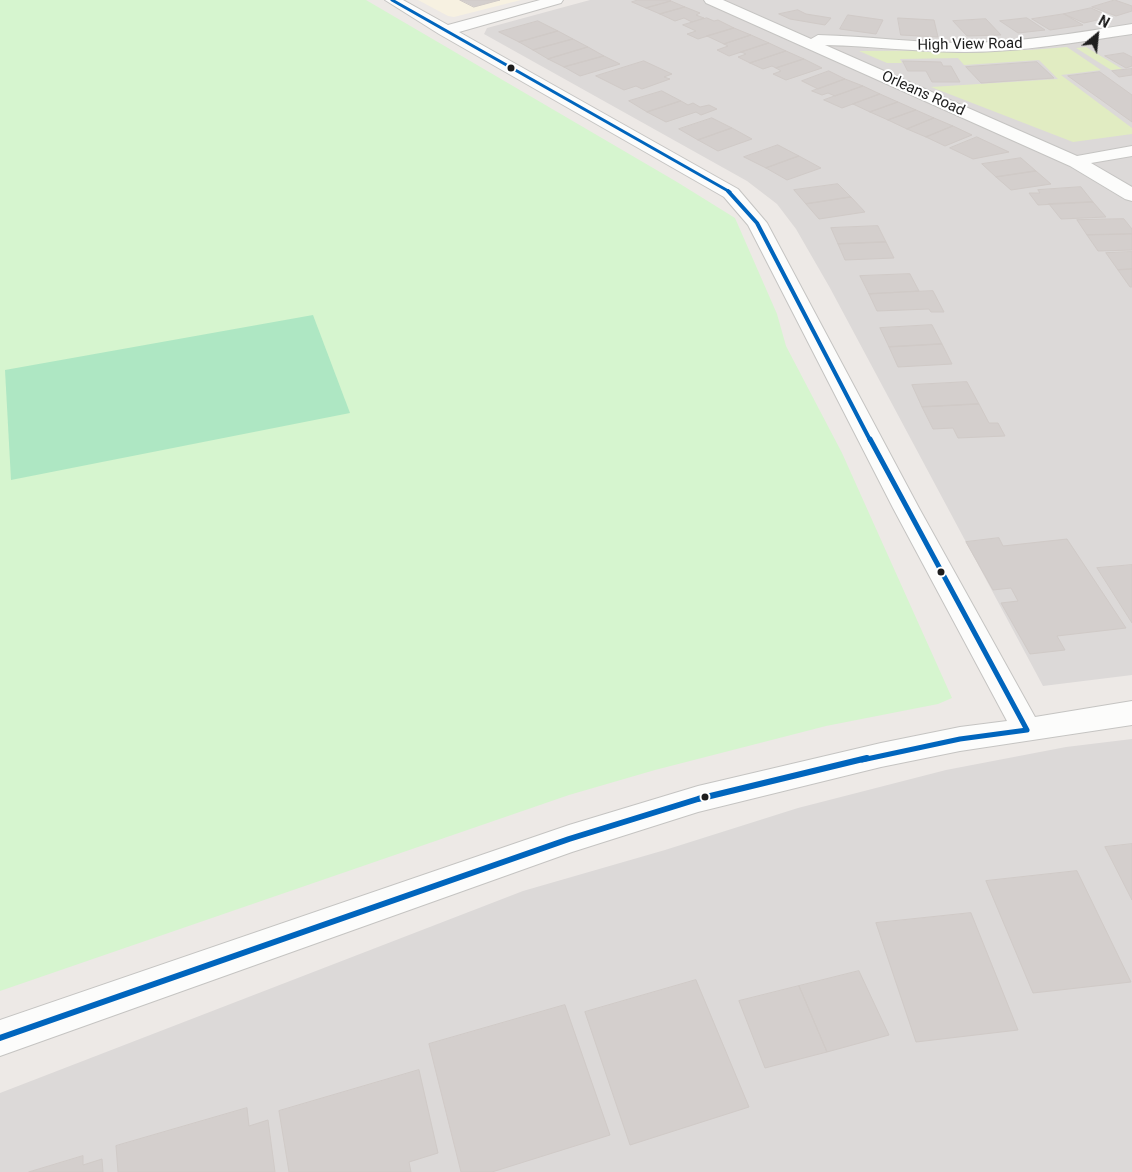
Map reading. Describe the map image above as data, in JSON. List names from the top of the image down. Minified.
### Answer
{"streets":{"street":["High View Road","Orleans Road"]},"crossings":[["High View Road","Orleans Road"]],"north":"top right"}
